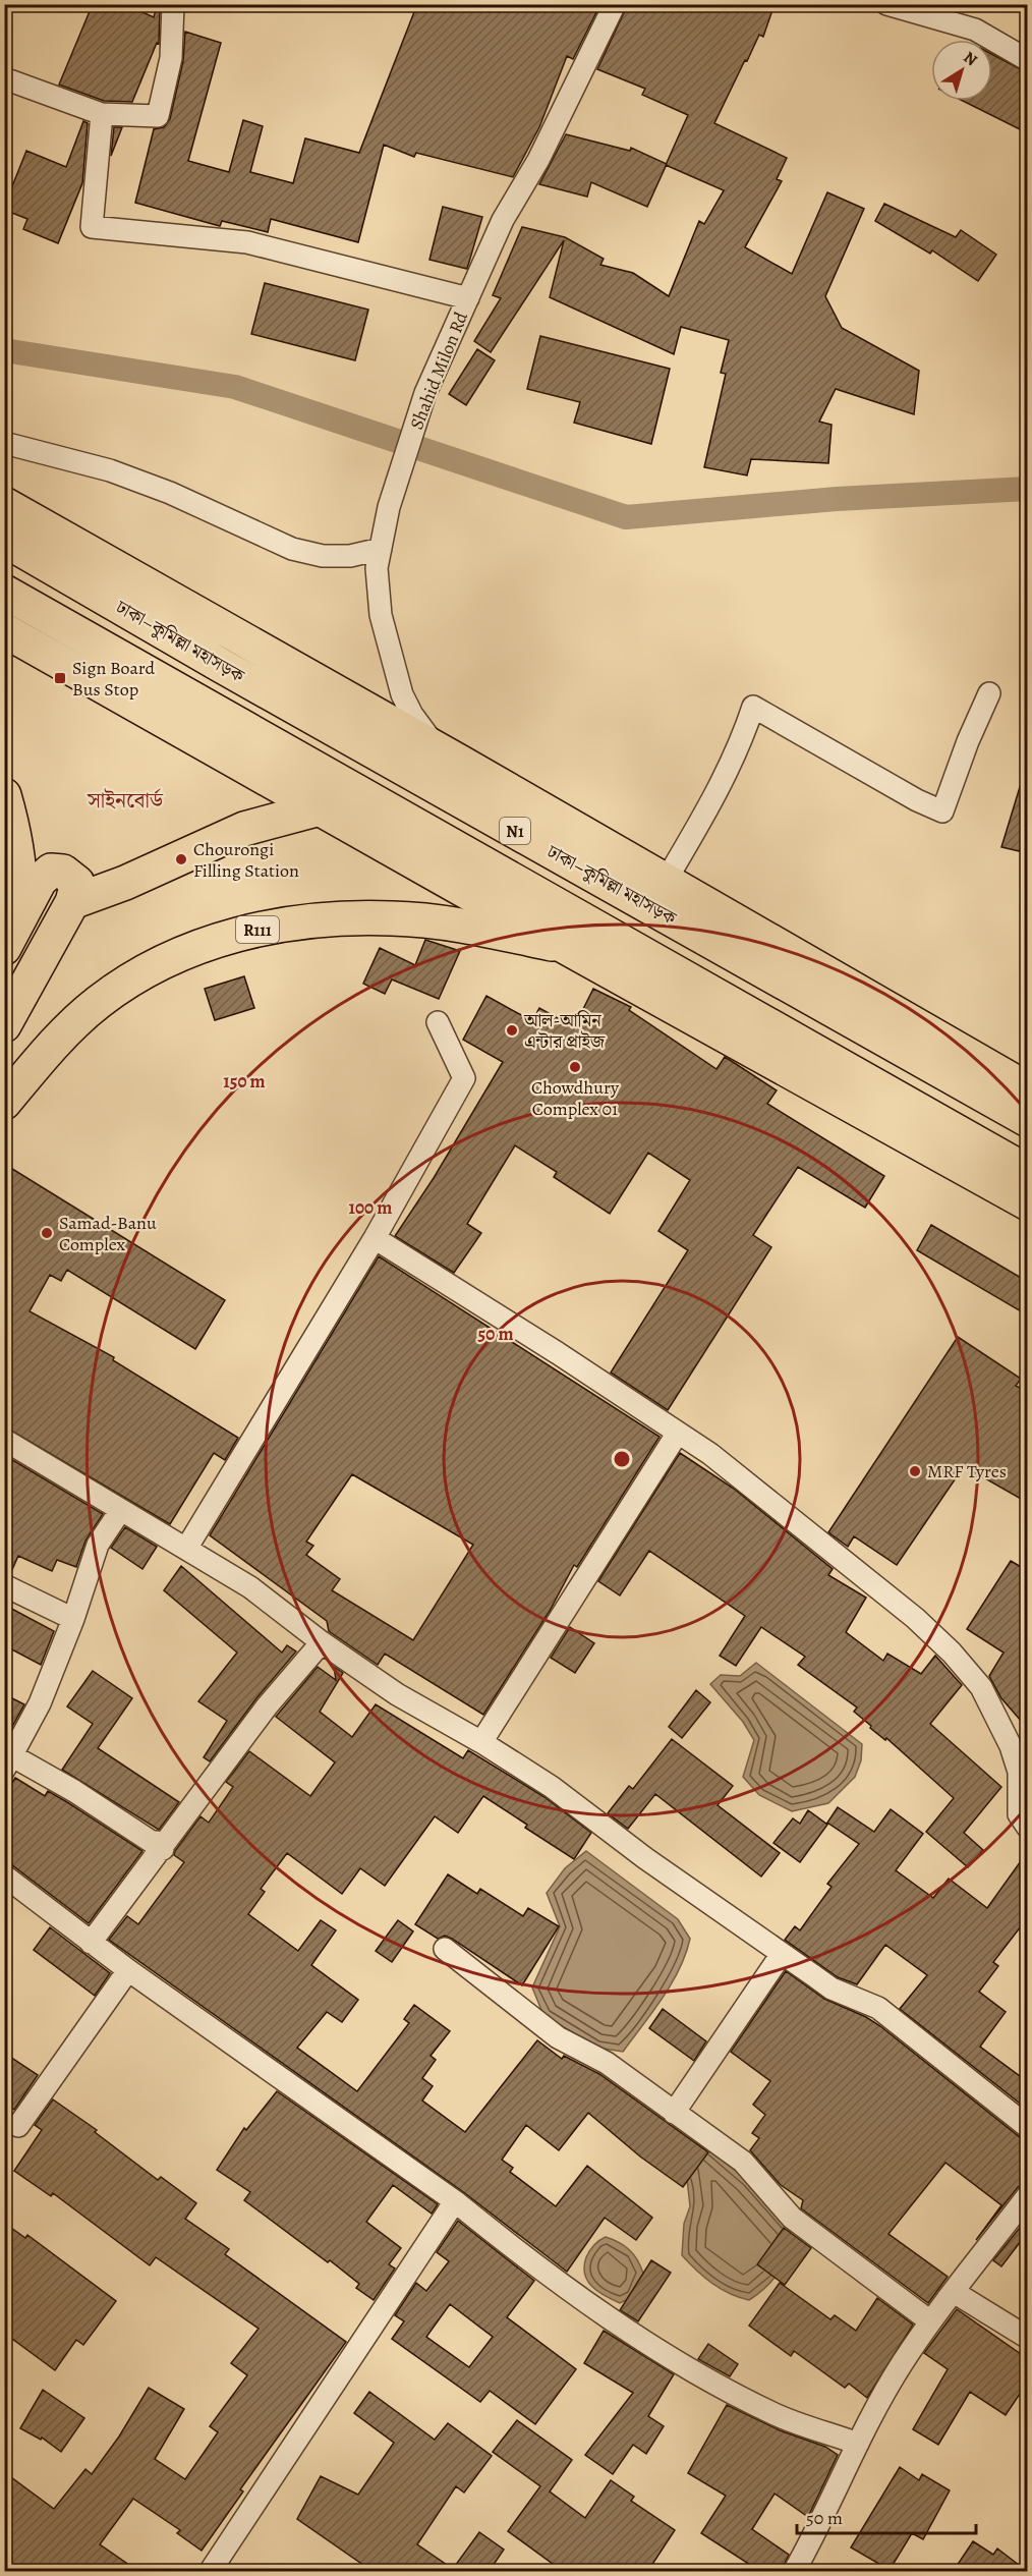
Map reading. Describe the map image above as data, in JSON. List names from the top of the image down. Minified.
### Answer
{"streets":{"main road":["ঢাকা–কুমিল্লা মহাসড়ক","N1","R111"],"street":["Shahid Milon Rd"]},"districts":["সাইনবোর্ড"],"places":{"transit":["Sign Board Bus Stop"],"other":["Chourongi Filling Station","আল-আমিন এন্টার প্রাইজ","Chowdhury Complex 01","Samad-Banu Complex","MRF Tyres"]},"scale_bar":"50 m","north":"top right","rings":["150 m","100 m","50 m"]}
